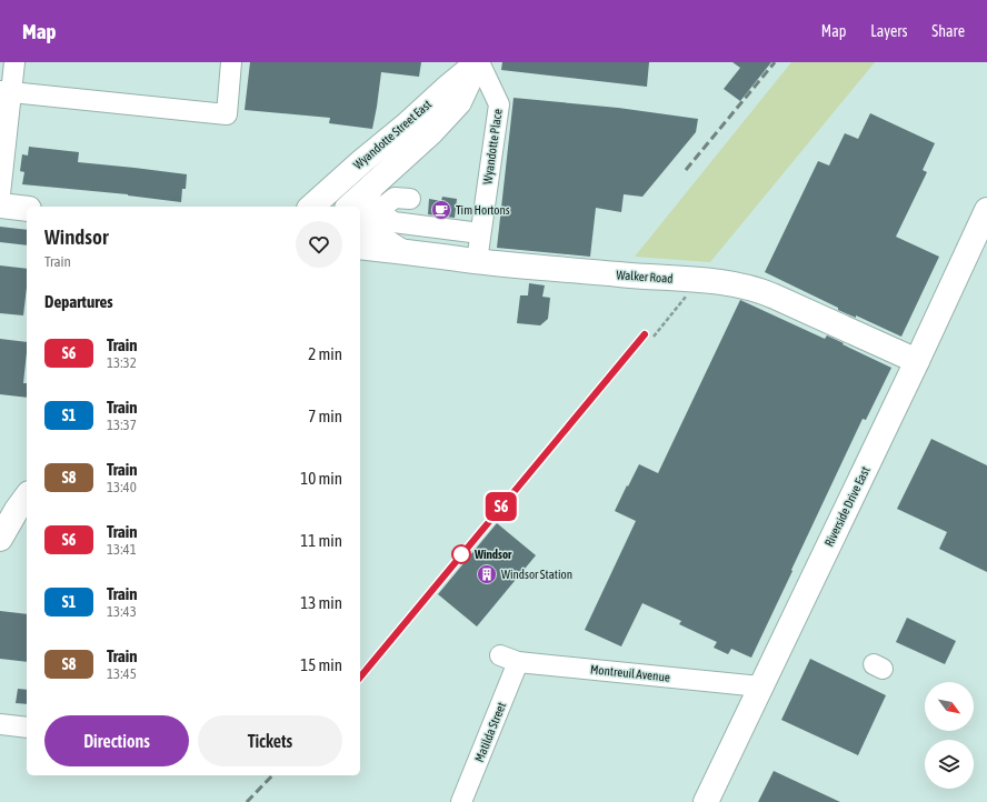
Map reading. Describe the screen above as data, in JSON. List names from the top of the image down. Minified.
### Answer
{"streets":{"main road":["Wyandotte Street East","Walker Road","Riverside Drive East"],"street":["Wyandotte Place","Montreuil Avenue","Matilda Street"]},"crossings":[["Wyandotte Street East","Wyandotte Place"],["Wyandotte Place","Walker Road"],["Walker Road","Riverside Drive East"],["Riverside Drive East","Montreuil Avenue"],["Montreuil Avenue","Matilda Street"]],"places":{"cafe":["Tim Hortons"],"other":["Windsor"],"building":["Windsor Station"]},"north":"bottom right","page":{"header":"Map","nav":["Map","Layers","Share"],"on_map":"S6","heading":[["Windsor","Train"],"Departures"],"list":[{"mark":"S6","name":"Train","note":"13:32","value":"2 min"},{"mark":"S1","name":"Train","note":"13:37","value":"7 min"},{"mark":"S8","name":"Train","note":"13:40","value":"10 min"},{"mark":"S6","name":"Train","note":"13:41","value":"11 min"},{"mark":"S1","name":"Train","note":"13:43","value":"13 min"},{"mark":"S8","name":"Train","note":"13:45","value":"15 min"}],"buttons":["Directions","Tickets"]}}
